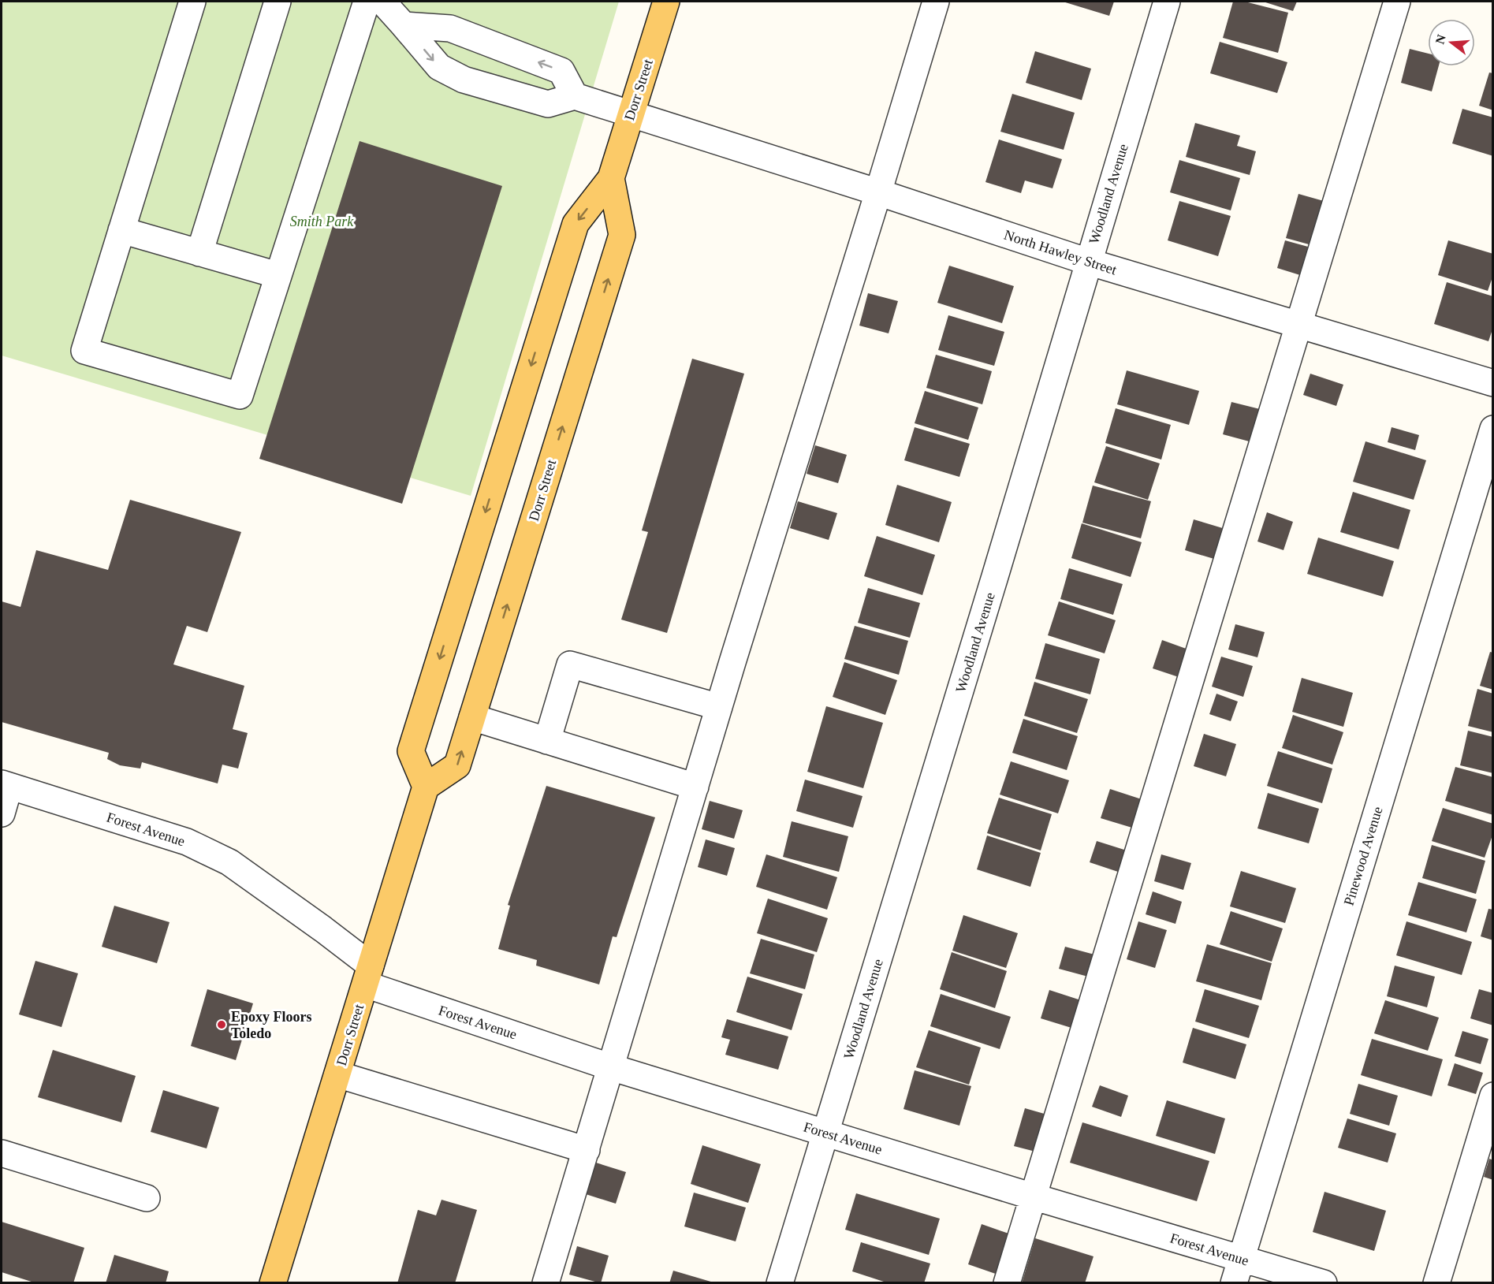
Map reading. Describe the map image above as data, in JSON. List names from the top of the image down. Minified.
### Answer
{"streets":{"main road":["Dorr Street"],"street":["Woodland Avenue","North Hawley Street","Forest Avenue","Pinewood Avenue"]},"crossings":[["Dorr Street","North Hawley Street"],["Dorr Street","Forest Avenue"],["Woodland Avenue","North Hawley Street"],["Woodland Avenue","Forest Avenue"],["Forest Avenue","Pinewood Avenue"]],"parks":["Smith Park"],"places":["Epoxy Floors Toledo"],"north":"left"}
